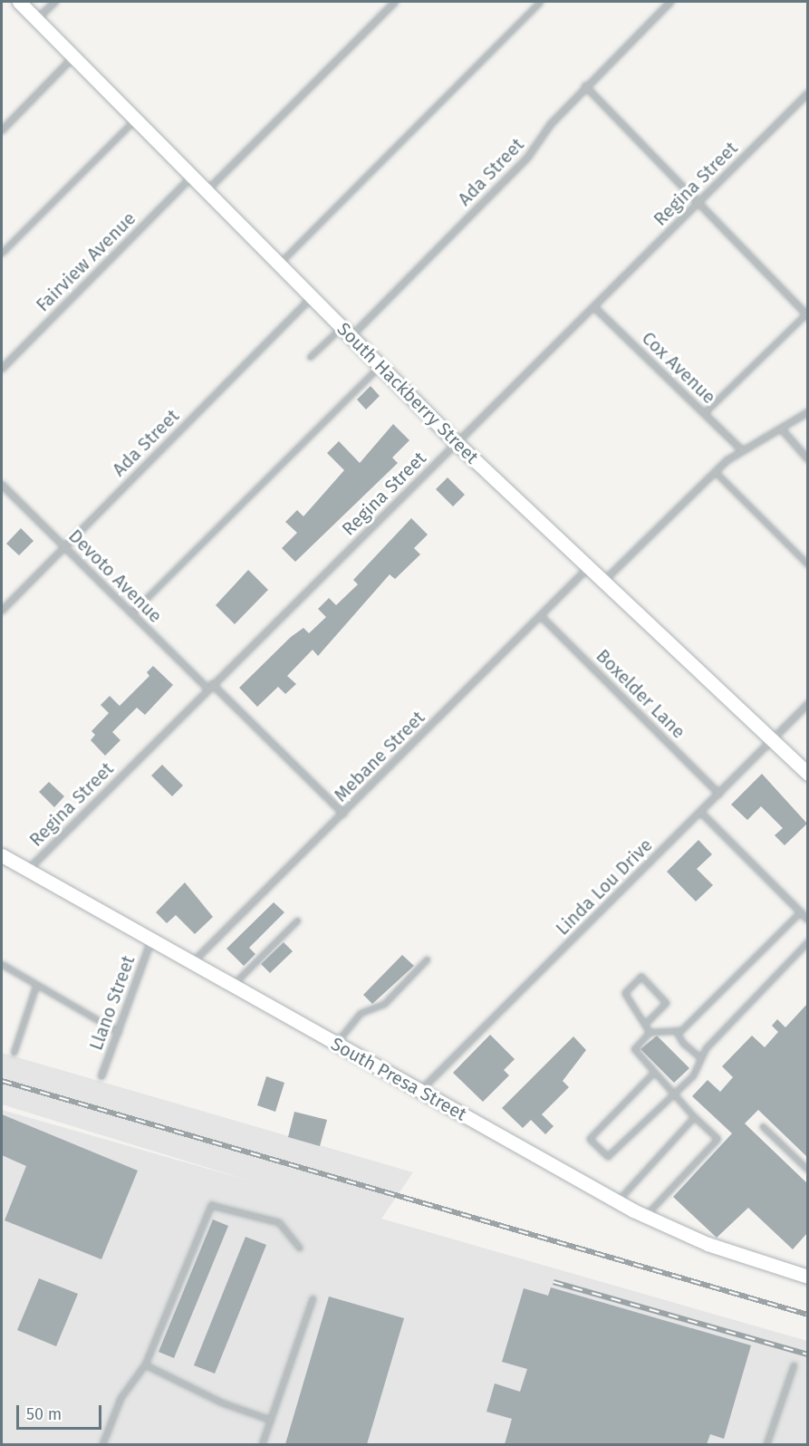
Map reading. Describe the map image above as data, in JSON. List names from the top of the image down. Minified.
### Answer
{"streets":{"main road":["South Hackberry Street","South Presa Street"],"street":["Ada Street","Regina Street","Fairview Avenue","Cox Avenue","Devoto Avenue","Boxelder Lane","Mebane Street","Linda Lou Drive","Llano Street"]},"crossings":[["Ada Street","South Hackberry Street"],["Ada Street","Devoto Avenue"],["Regina Street","Cox Avenue"],["Regina Street","South Hackberry Street"],["Regina Street","Devoto Avenue"],["Regina Street","South Presa Street"],["Fairview Avenue","South Hackberry Street"],["South Hackberry Street","Mebane Street"],["South Hackberry Street","Linda Lou Drive"],["Devoto Avenue","Mebane Street"],["Boxelder Lane","Mebane Street"],["Boxelder Lane","Linda Lou Drive"],["Mebane Street","South Presa Street"],["Linda Lou Drive","South Presa Street"],["Llano Street","South Presa Street"]],"scale_bar":"50 m"}
